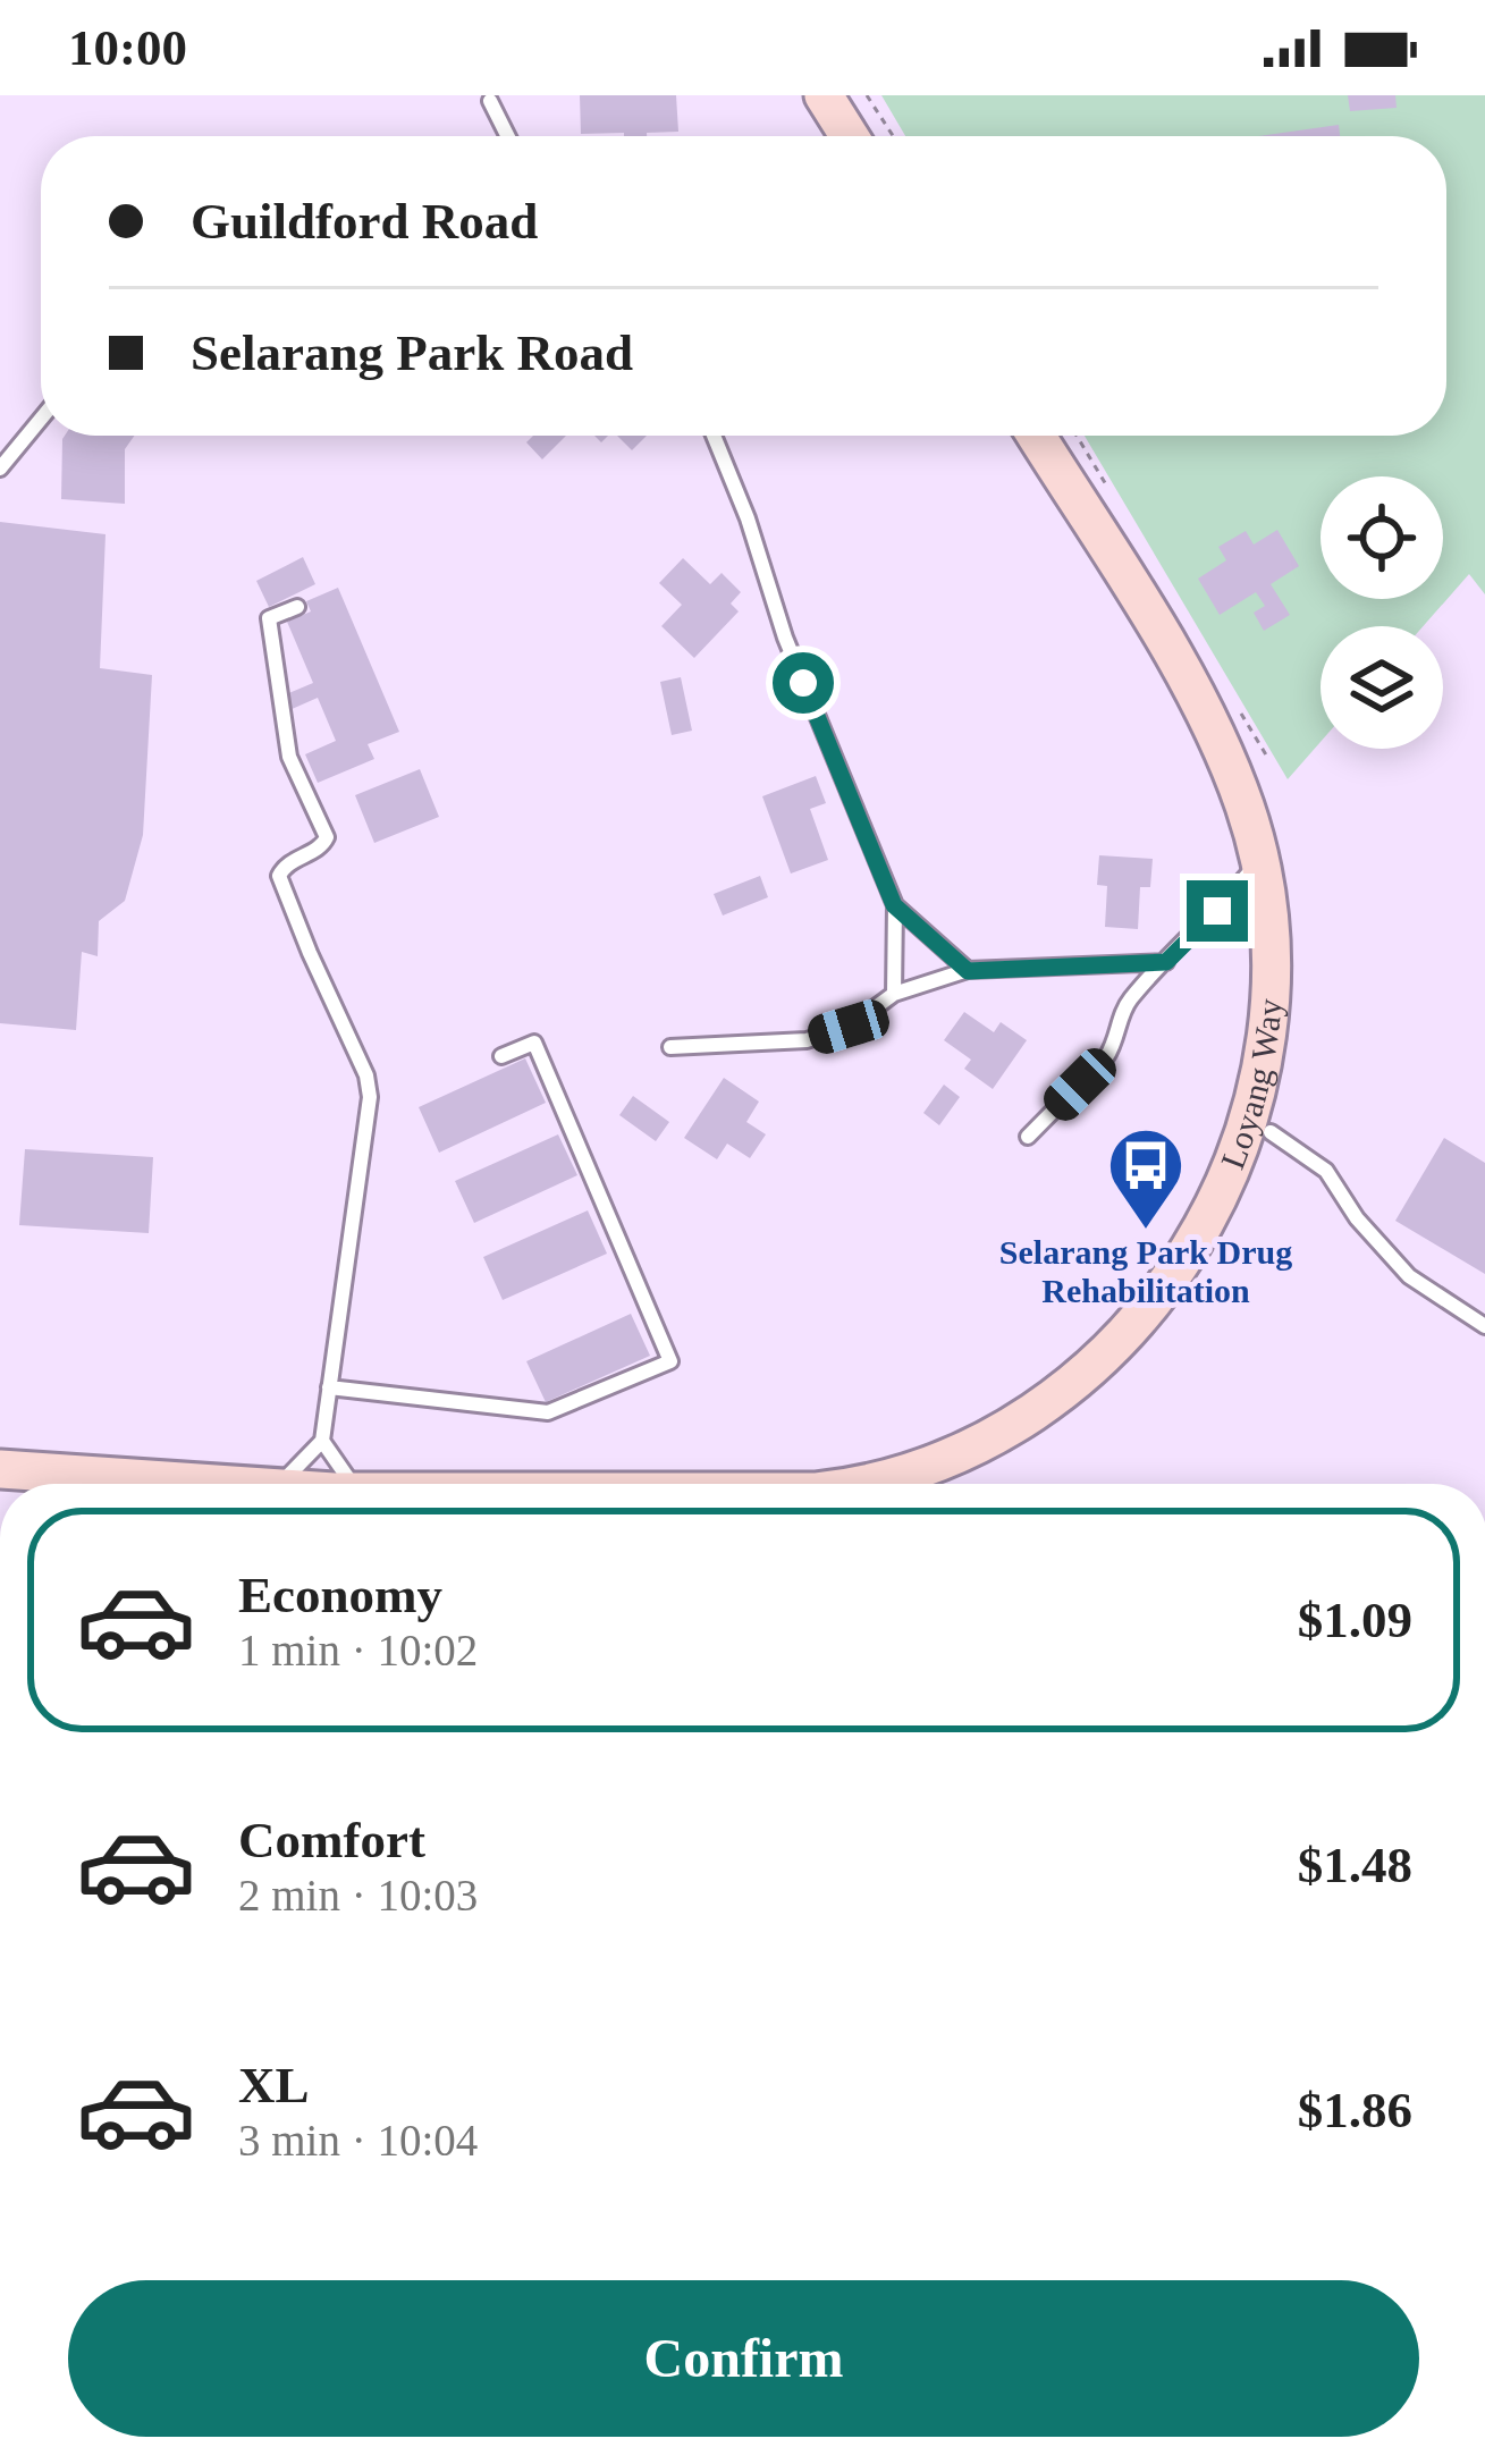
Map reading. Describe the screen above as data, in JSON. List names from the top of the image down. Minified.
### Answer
{"streets":{"street":["Loyang Way"]},"places":{"bus stop":["Selarang Park Drug Rehabilitation"]},"page":{"status":"10:00","banner":["Guildford Road","Selarang Park Road"],"list":[{"name":"Economy","note":"1 min · 10:02","value":"$1.09"},{"name":"Comfort","note":"2 min · 10:03","value":"$1.48"},{"name":"XL","note":"3 min · 10:04","value":"$1.86"}],"buttons":"Confirm"}}
